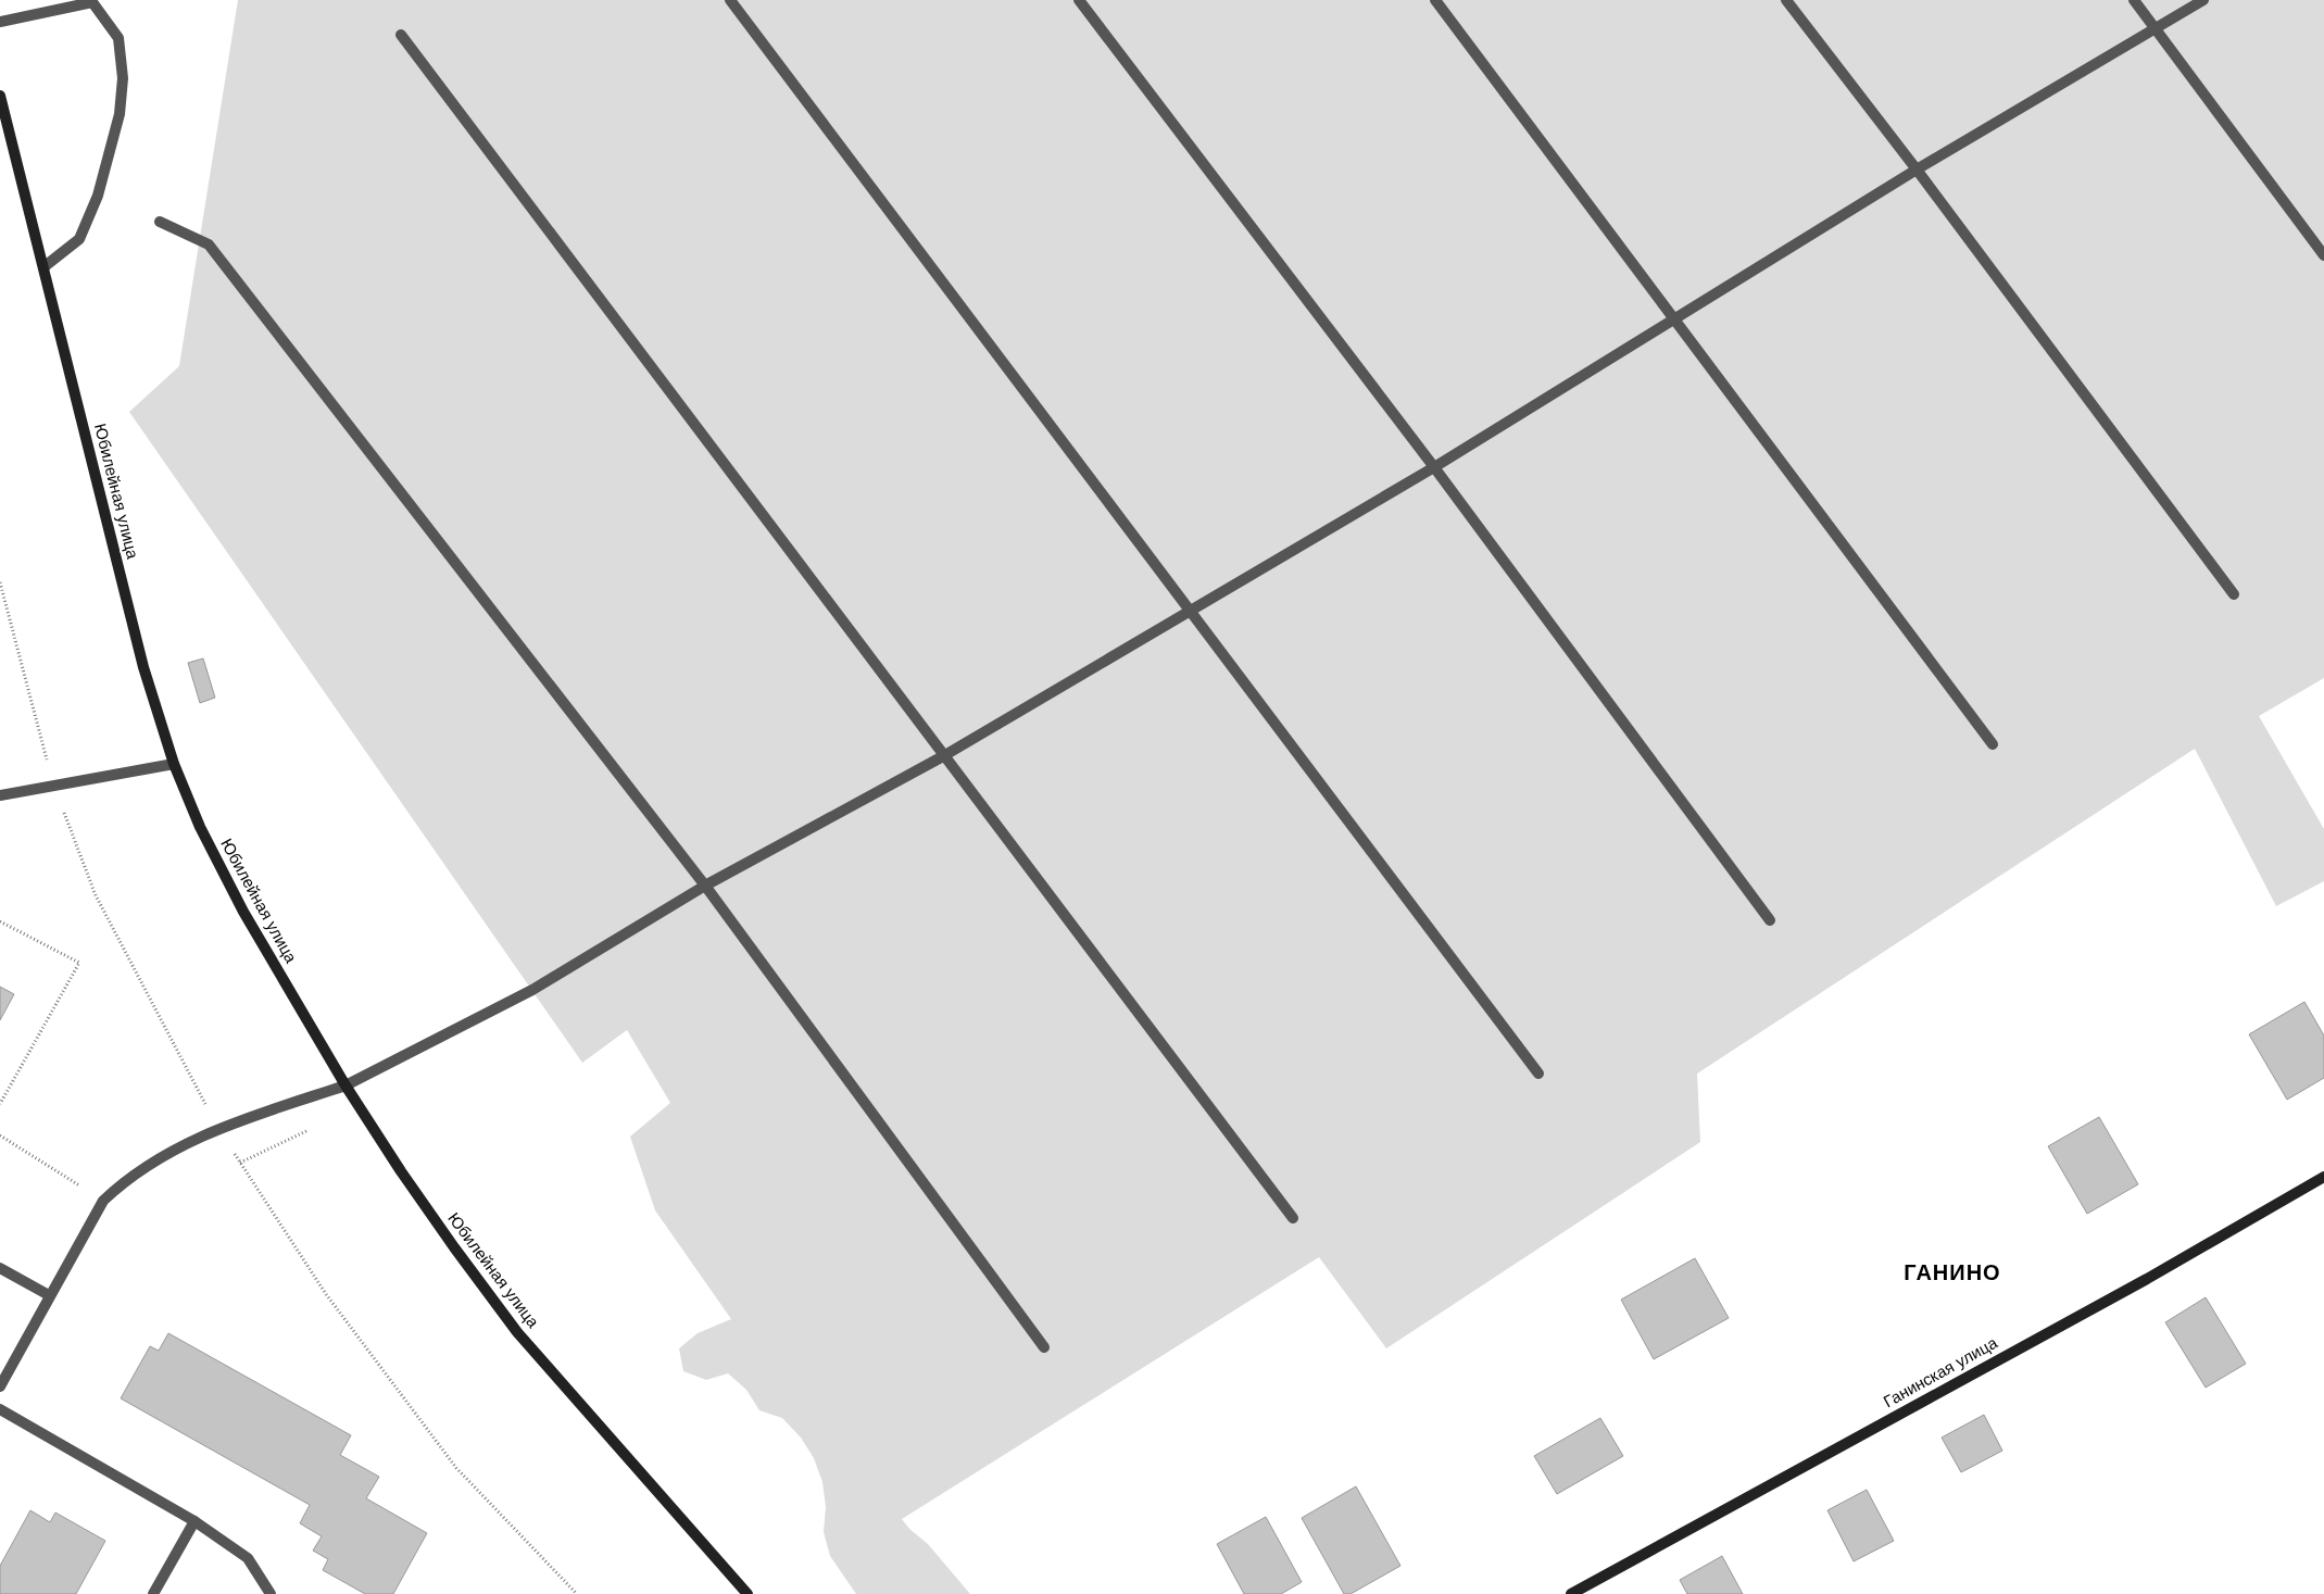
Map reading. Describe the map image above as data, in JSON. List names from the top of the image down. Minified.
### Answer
{"streets":{"street":["Юбилейная улица","Ганинская улица"]},"districts":["ГАНИНО"]}
